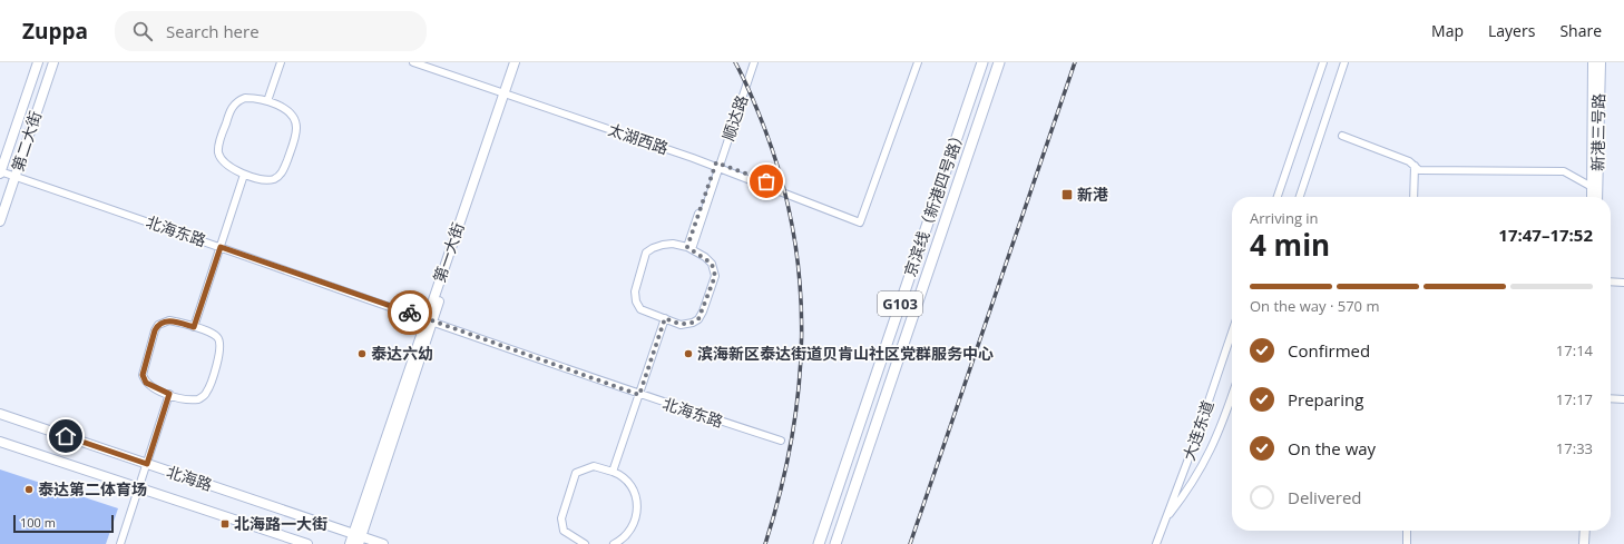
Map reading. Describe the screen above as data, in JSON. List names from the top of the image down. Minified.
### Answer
{"streets":{"highway":["京滨线（新港四号路）","G103"],"main road":["新港三号路","第二大街","第一大街","北海路"],"street":["顺达路","太湖西路","北海东路","大连东道"]},"crossings":[["顺达路","太湖西路"],["太湖西路","第一大街"],["第二大街","北海东路"],["北海东路","第一大街"],["第一大街","北海路"]],"places":{"transit":["新港","北海路一大街"],"other":["泰达六幼","滨海新区泰达街道贝肯山社区党群服务中心","泰达第二体育场"]},"scale_bar":"100 m","page":{"header":"Zuppa","search":"Search here","nav":["Map","Layers","Share"],"heading":["4 min","Arriving in","17:47–17:52"],"bar":"On the way · 570 m","list":[["Confirmed","17:14"],["Preparing","17:17"],["On the way","17:33"],"Delivered"],"scale":"100 m"}}
